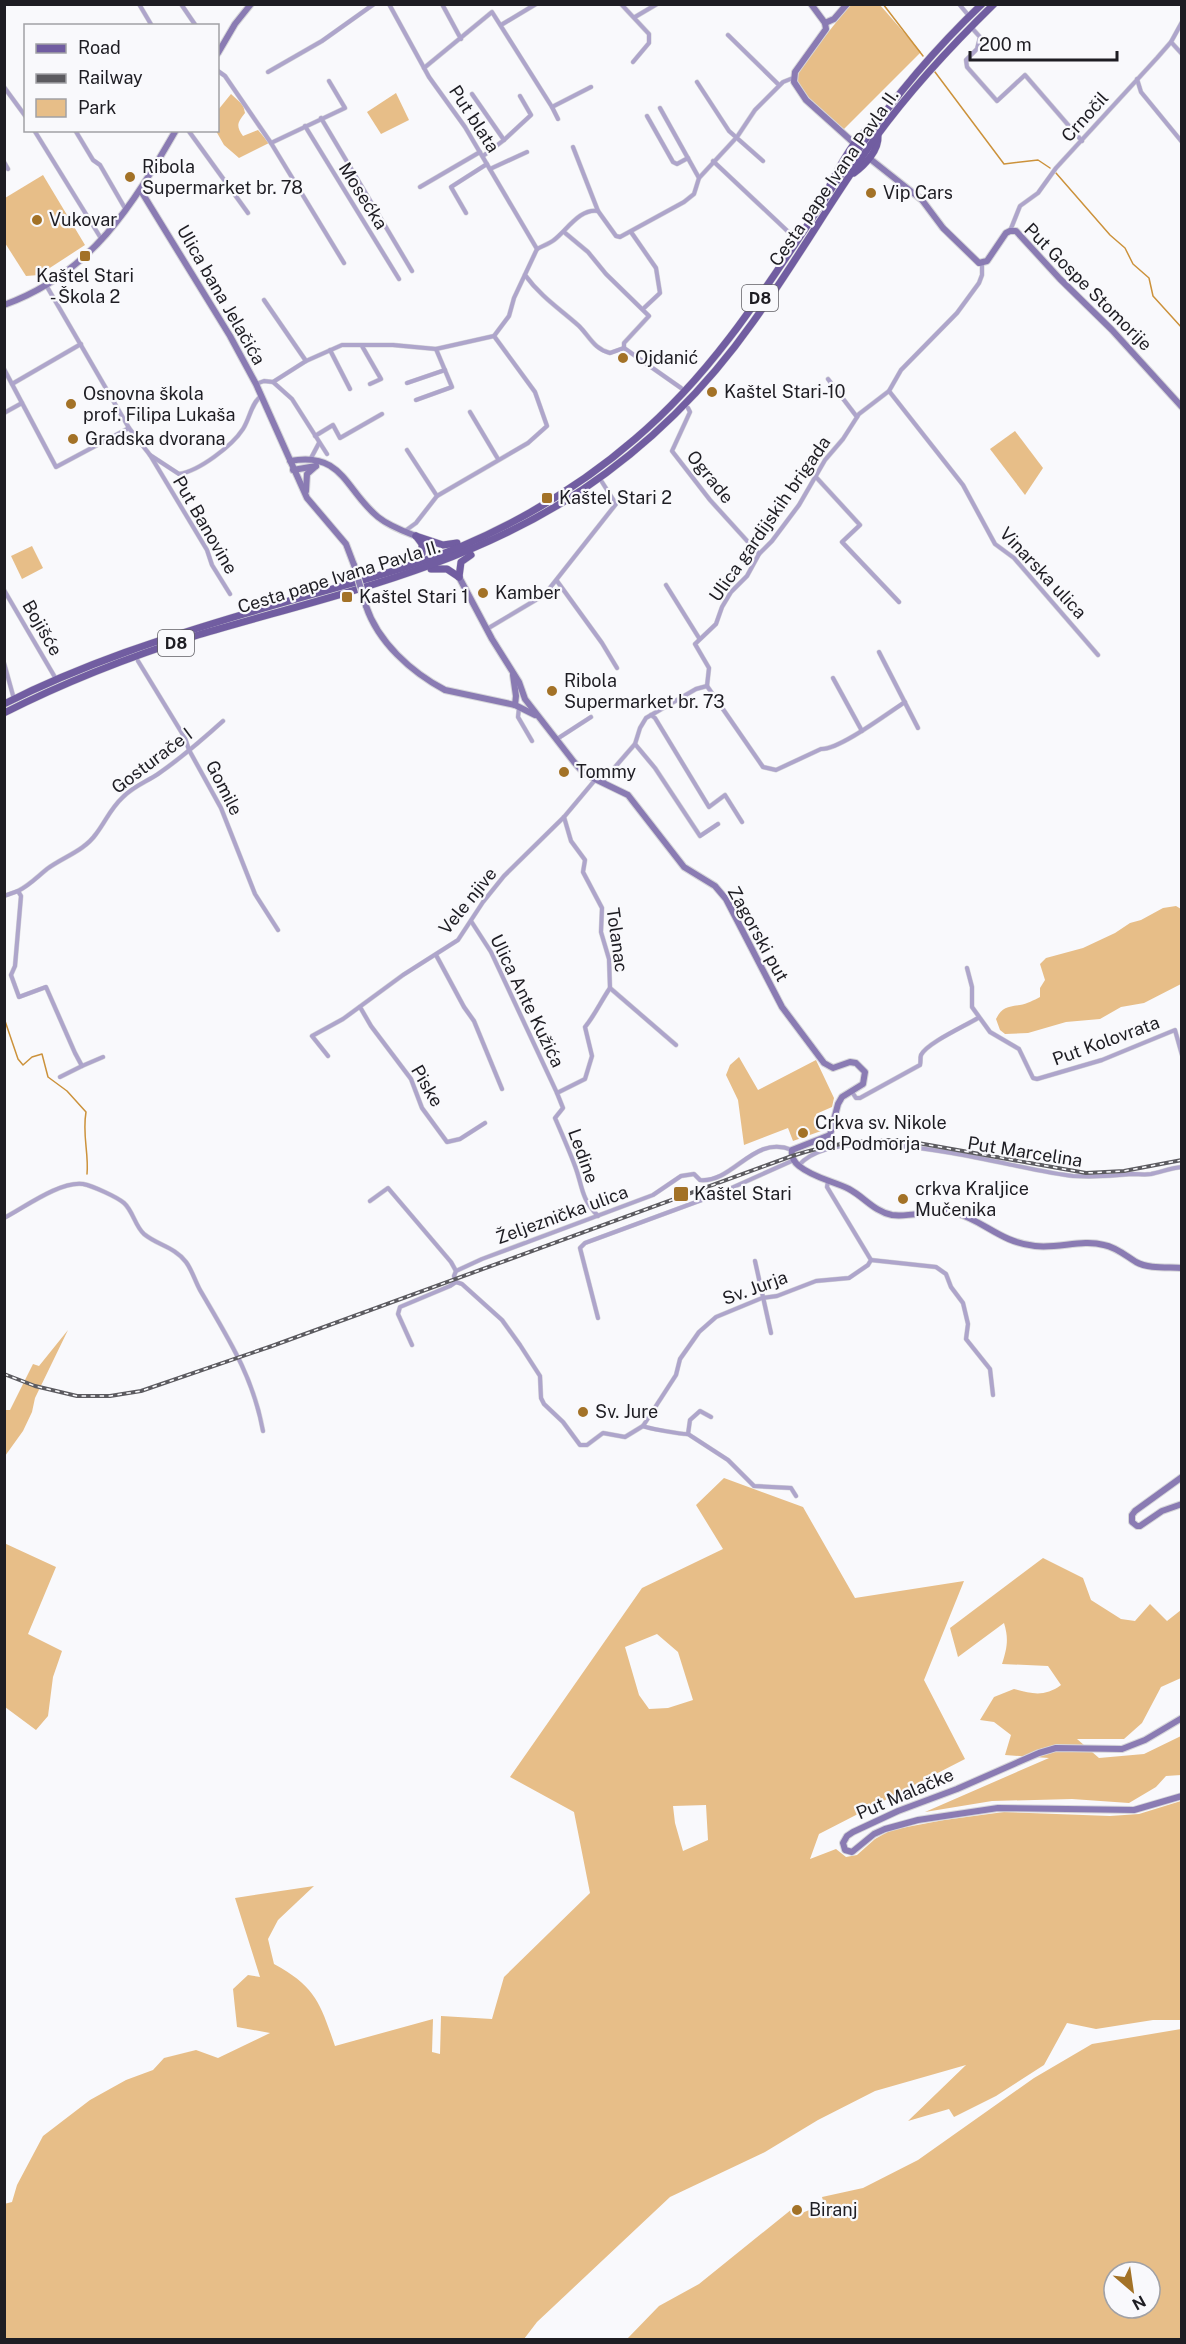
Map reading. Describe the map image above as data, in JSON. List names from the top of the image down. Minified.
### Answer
{"streets":{"main road":["Cesta pape Ivana Pavla II.","Put Gospe Stomorije","Ulica bana Jelačića","D8","Zagorski put","Put Malačke"],"street":["Crnočil","Put blata","Mosećka","Ograde","Ulica gardijskih brigada","Put Banovine","Vinarska ulica","Bojišće","Gosturače I","Gomile","Vele njive","Tolanac","Ulica Ante Kužića","Put Kolovrata","Piske","Put Marcelina","Ledine","Željeznička ulica","Sv. Jurja"]},"crossings":[["Crnočil","Put Gospe Stomorije"],["Cesta pape Ivana Pavla II.","Bojišće"],["Put Gospe Stomorije","Ulica gardijskih brigada"],["Ograde","Ulica gardijskih brigada"],["Ulica gardijskih brigada","Vinarska ulica"],["Gosturače I","Gomile"],["Vele njive","Zagorski put"],["Vele njive","Tolanac"],["Vele njive","Ulica Ante Kužića"],["Vele njive","Piske"],["Zagorski put","Željeznička ulica"],["Ulica Ante Kužića","Ledine"],["Ledine","Željeznička ulica"]],"places":{"other":["Ribola Supermarket br. 78","Vip Cars","Vukovar","Ojdanić","Kaštel Stari-10","Osnovna škola prof. Filipa Lukaša","Gradska dvorana","Kamber","Ribola Supermarket br. 73","Tommy","Crkva sv. Nikole od Podmorja","crkva Kraljice Mučenika","Sv. Jure","Biranj"],"transit":["Kaštel Stari - Škola 2","Kaštel Stari 2","Kaštel Stari 1","Kaštel Stari"]},"legend":["Road","Railway","Park"],"scale_bar":"200 m","north":"bottom right"}
